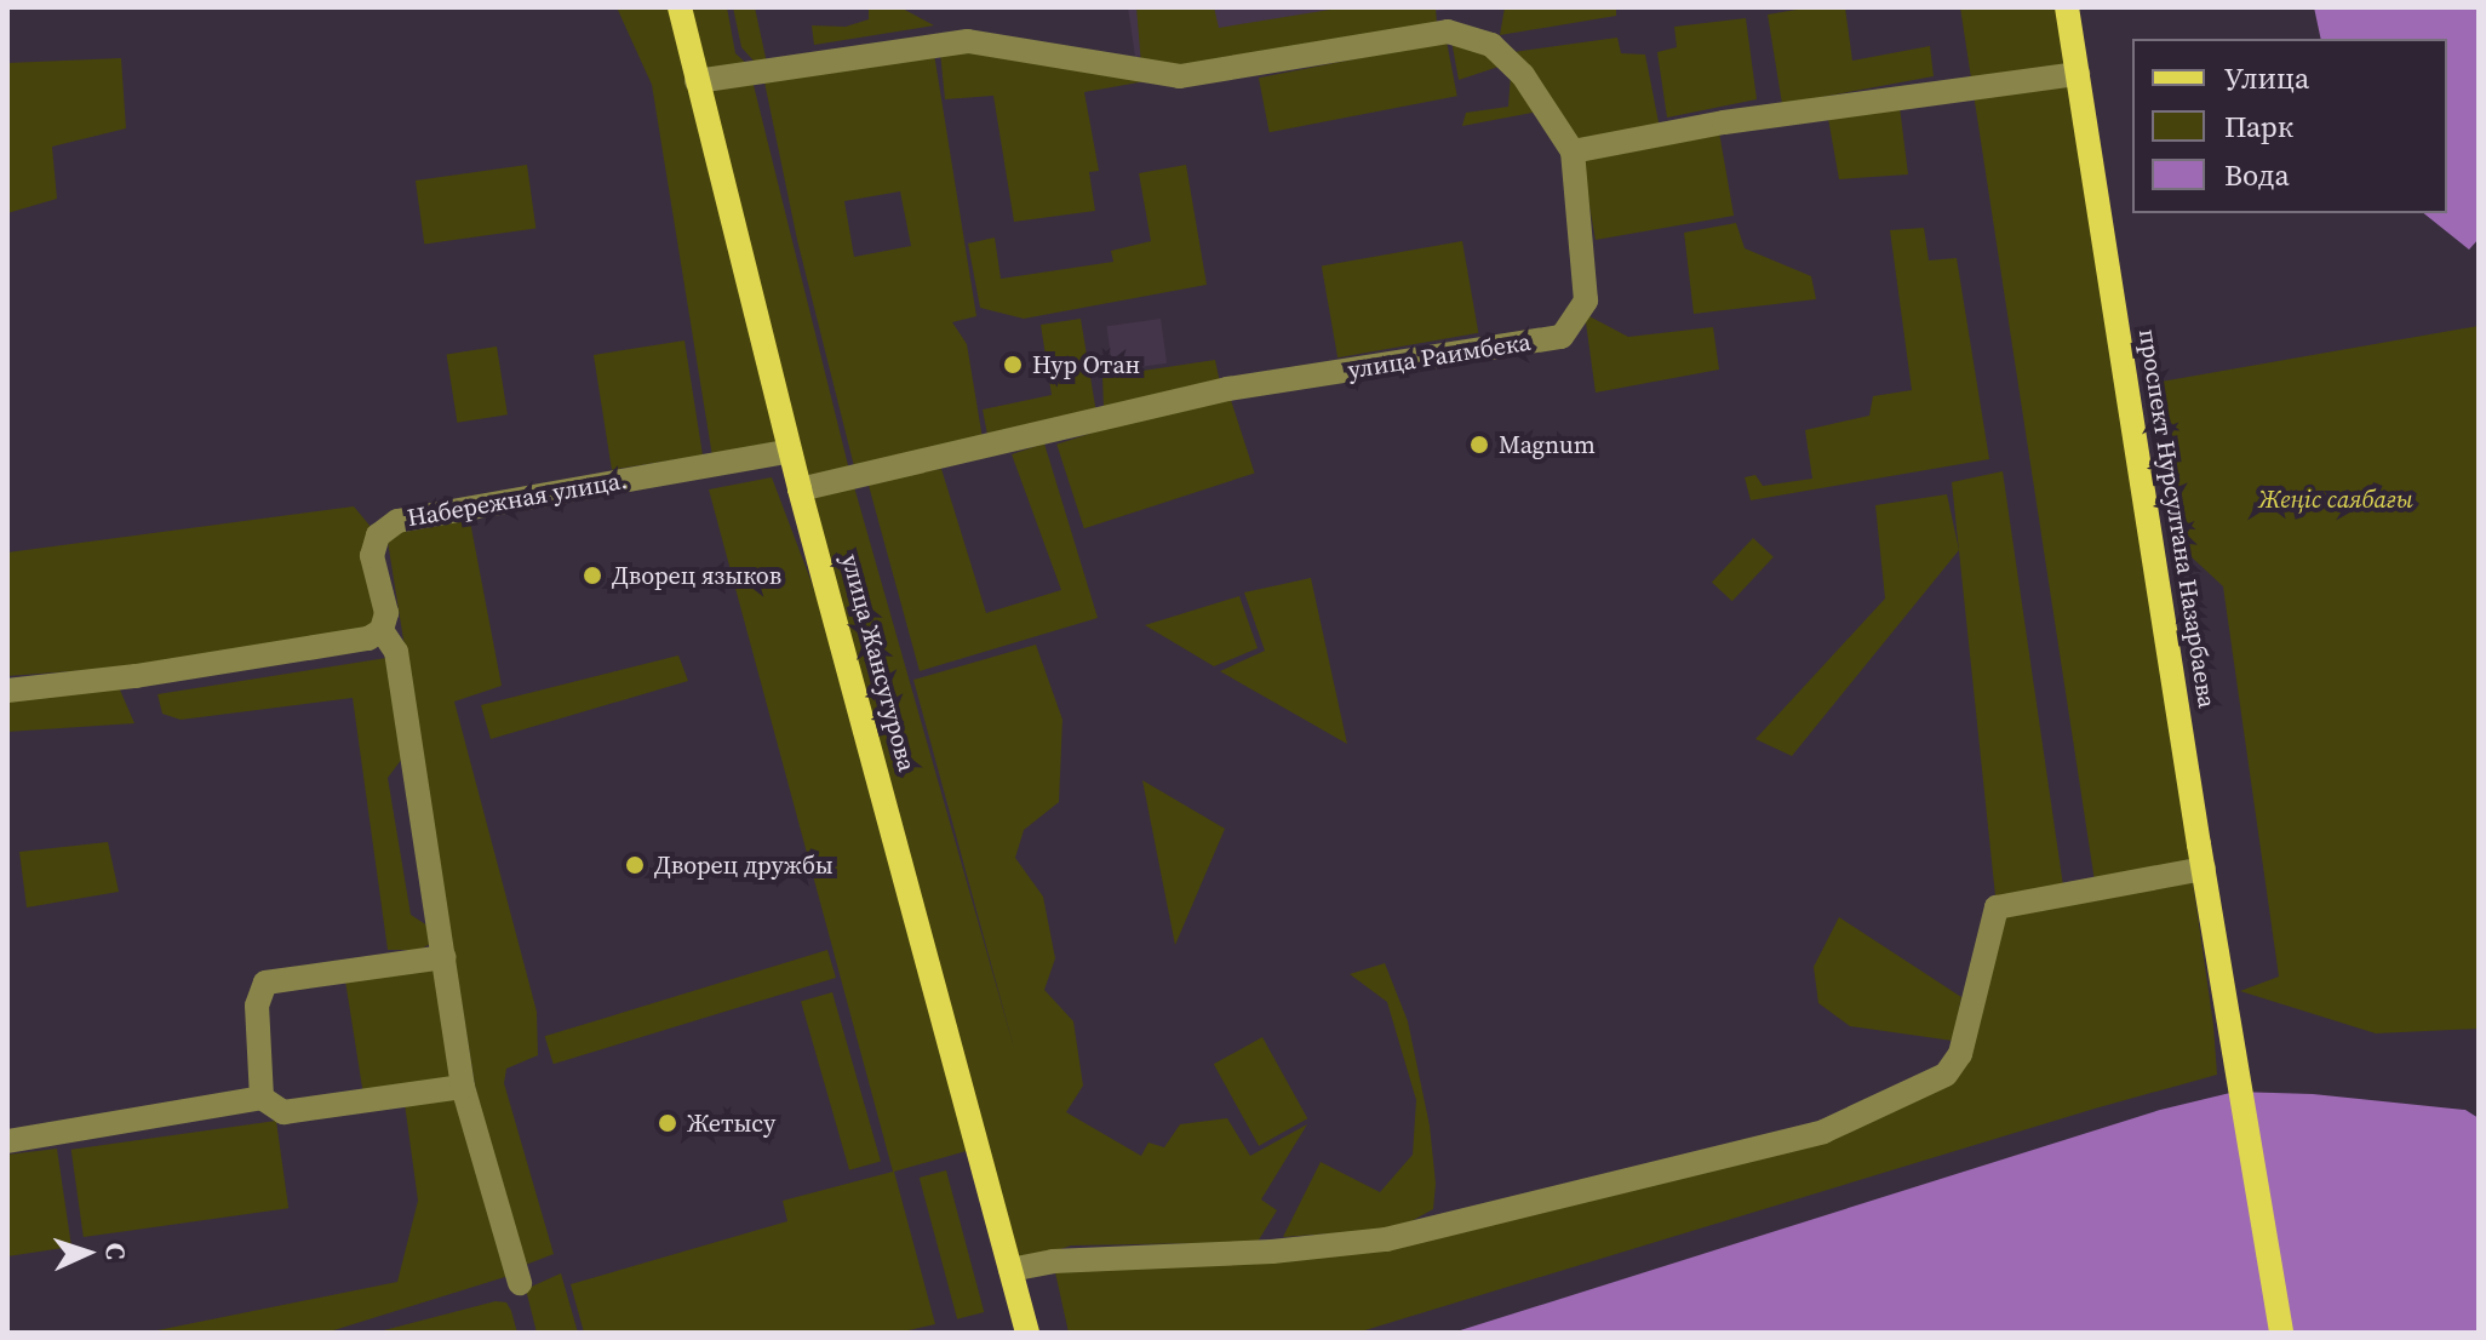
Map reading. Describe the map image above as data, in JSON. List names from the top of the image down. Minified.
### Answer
{"streets":{"main road":["проспект Нурсултана Назарбаева","улица Жансугурова"],"street":["улица Раимбека","Набережная улица."]},"crossings":[["улица Раимбека","улица Жансугурова"],["Набережная улица.","улица Жансугурова"]],"parks":["Жеңіс саябағы"],"places":["Нур Отан","Magnum","Дворец языков","Дворец дружбы","Жетысу"],"legend":["Улица","Парк","Вода"],"north":"right"}
